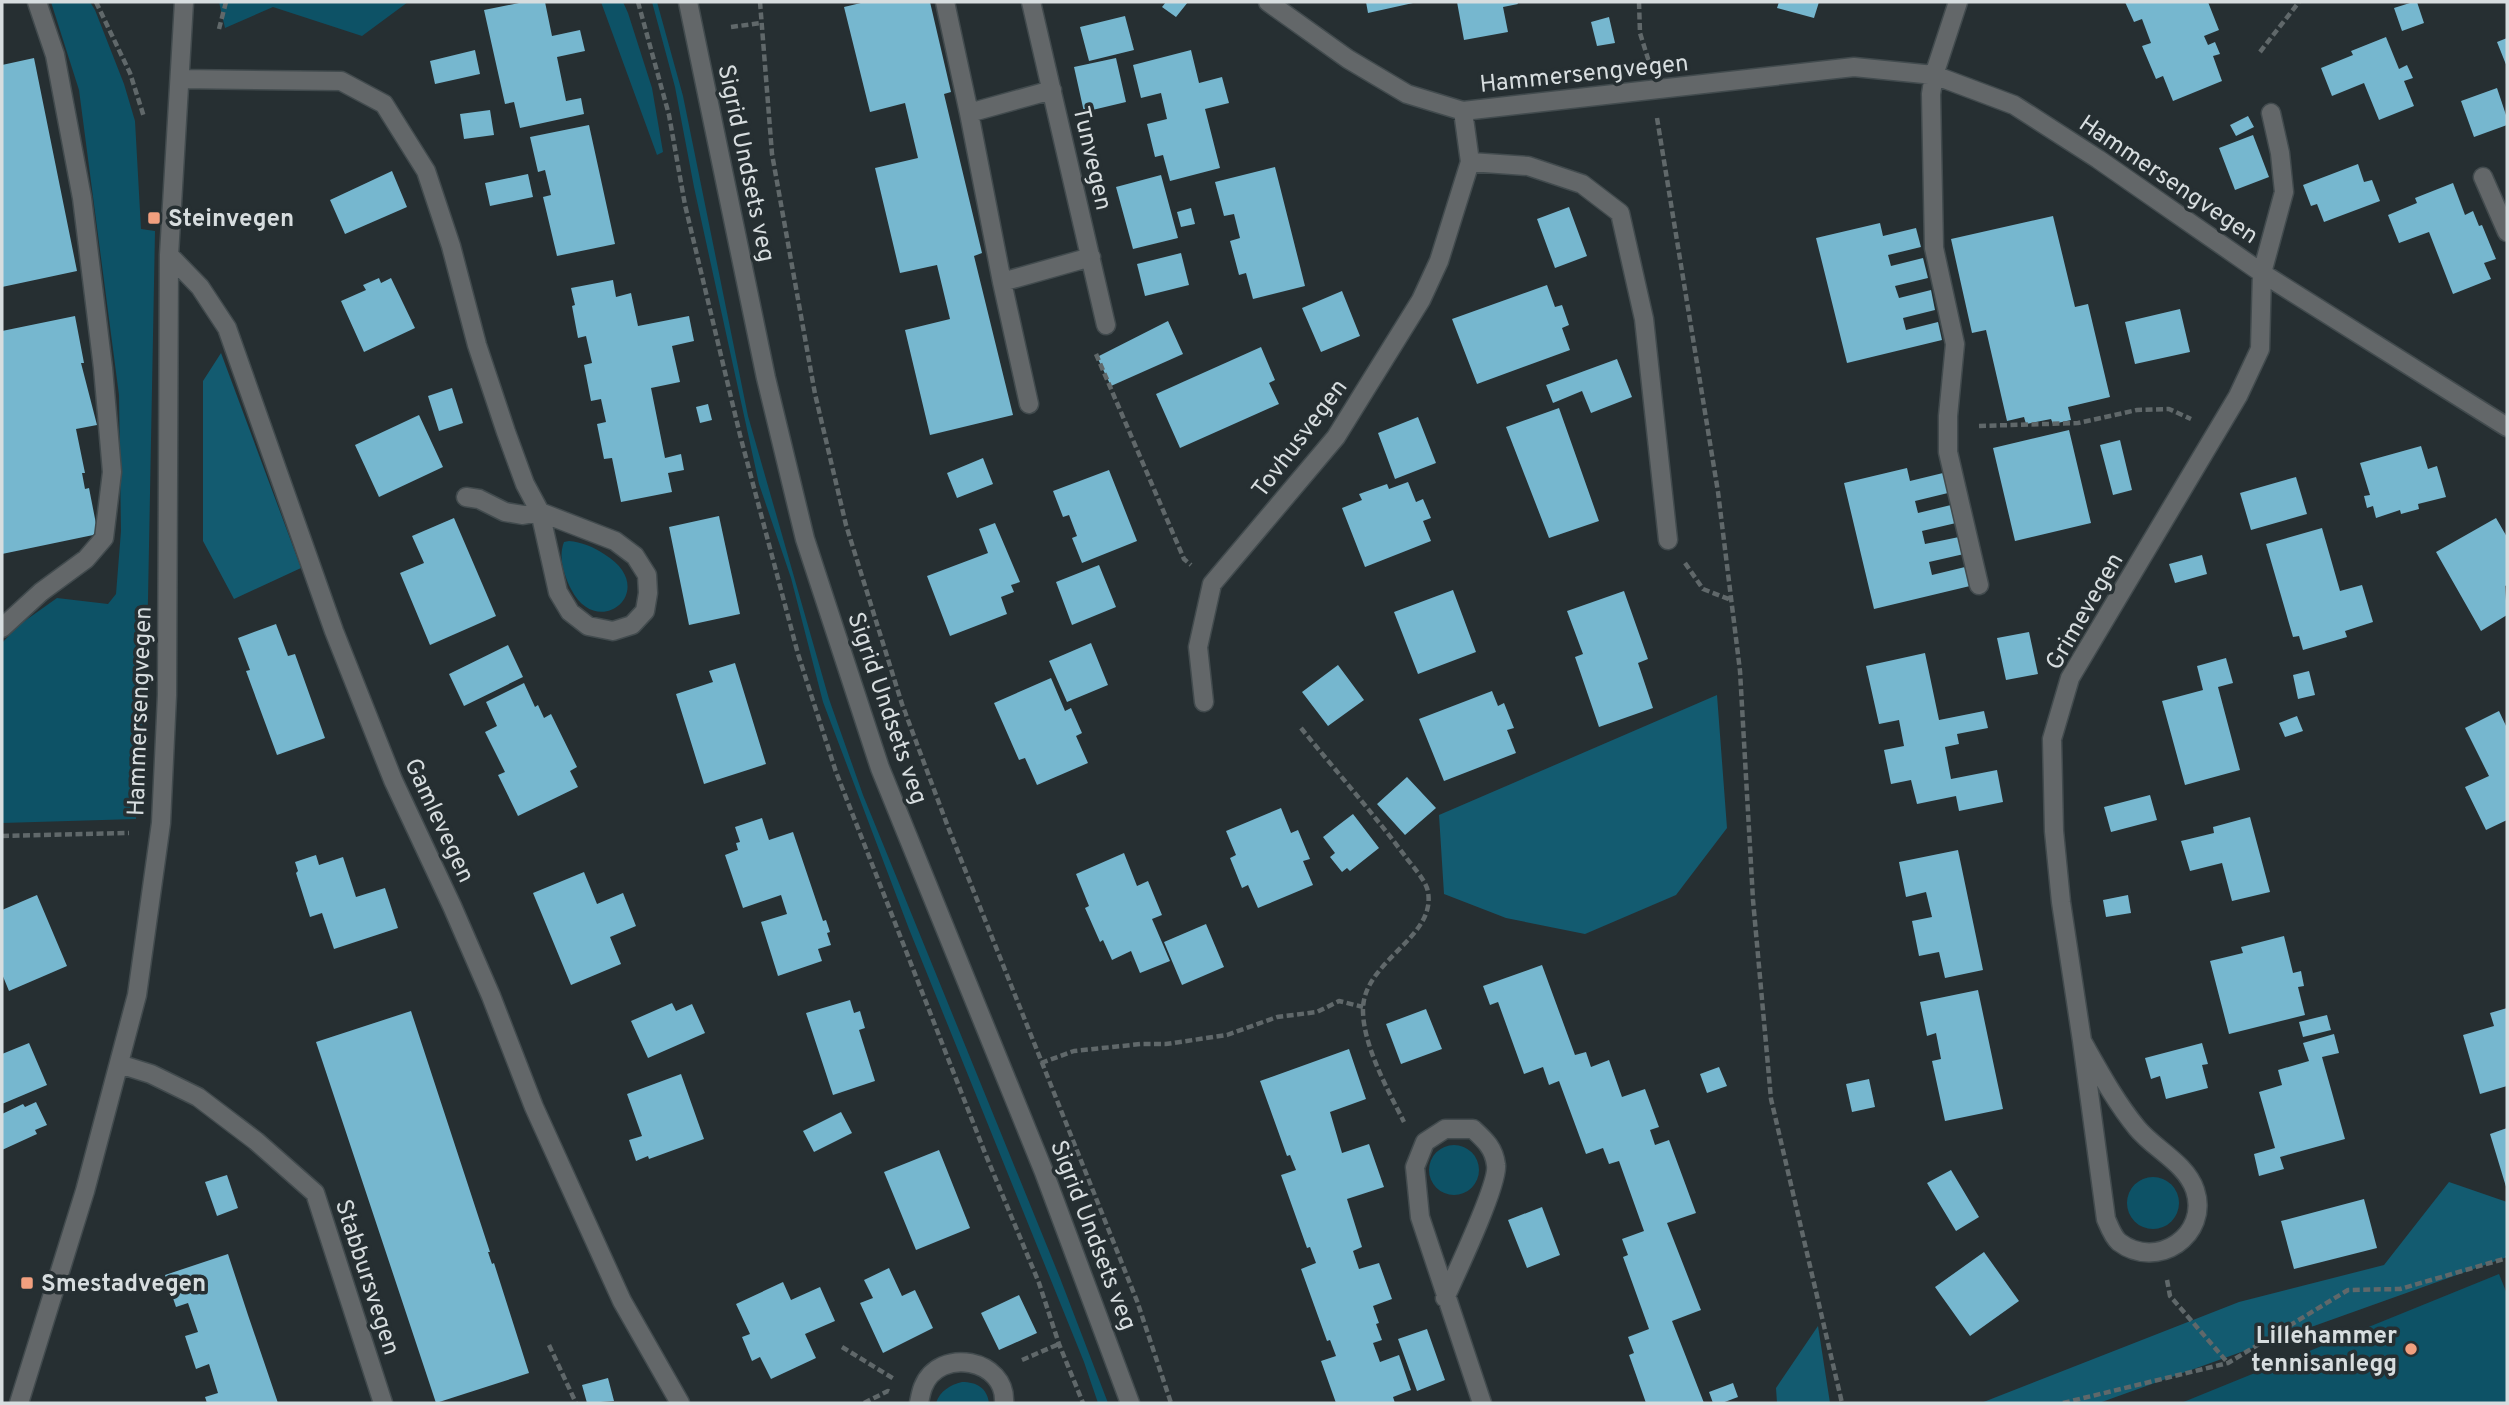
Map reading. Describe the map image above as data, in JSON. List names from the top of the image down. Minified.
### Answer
{"streets":{"street":["Hammersengvegen","Tunvegen","Sigrid Undsets veg","Tovhusvegen","Grimevegen","Gamlevegen","Stabbursvegen"]},"crossings":[["Hammersengvegen","Tovhusvegen"],["Hammersengvegen","Grimevegen"],["Hammersengvegen","Gamlevegen"],["Hammersengvegen","Stabbursvegen"]],"places":{"transit":["Steinvegen","Smestadvegen"],"other":["Lillehammer tennisanlegg"]}}
